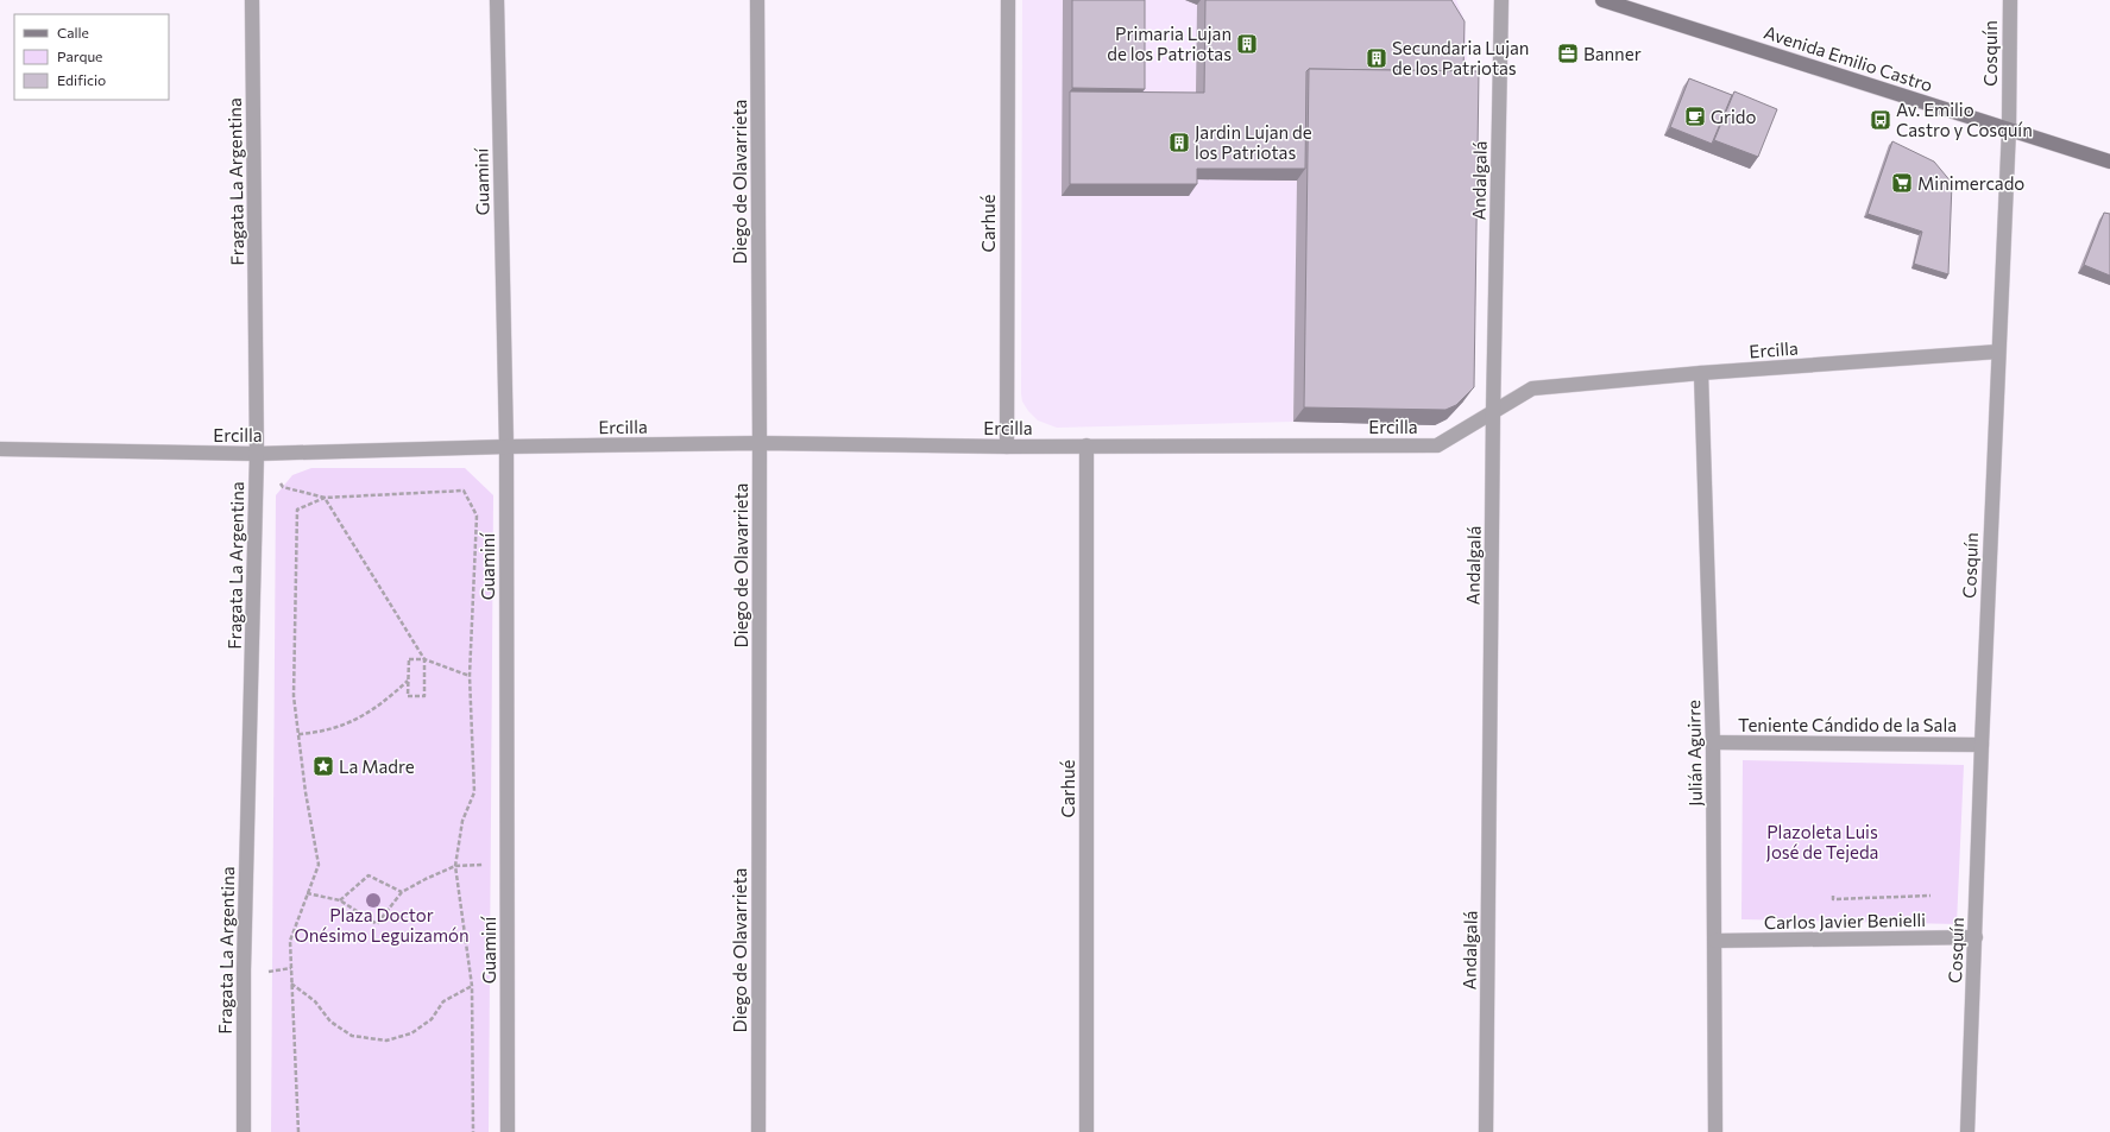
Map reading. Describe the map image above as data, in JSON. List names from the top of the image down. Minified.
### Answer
{"streets":{"main road":["Avenida Emilio Castro"],"street":["Cosquín","Andalgalá","Fragata La Argentina","Guaminí","Diego de Olavarrieta","Carhué","Ercilla","Teniente Cándido de la Sala","Julián Aguirre","Carlos Javier Benielli"]},"crossings":[["Cosquín","Avenida Emilio Castro"],["Cosquín","Ercilla"],["Cosquín","Teniente Cándido de la Sala"],["Cosquín","Carlos Javier Benielli"],["Andalgalá","Ercilla"],["Fragata La Argentina","Ercilla"],["Guaminí","Ercilla"],["Diego de Olavarrieta","Ercilla"],["Carhué","Ercilla"],["Ercilla","Julián Aguirre"],["Teniente Cándido de la Sala","Julián Aguirre"],["Julián Aguirre","Carlos Javier Benielli"]],"parks":["Plazoleta Luis José de Tejeda","Plaza Doctor Onésimo Leguizamón"],"places":{"building":["Primaria Lujan de los Patriotas","Secundaria Lujan de los Patriotas","Jardin Lujan de los Patriotas"],"office":["Banner"],"cafe":["Grido"],"bus stop":["Av. Emilio Castro y Cosquín"],"supermarket":["Minimercado"],"place":["La Madre"]},"legend":["Calle","Parque","Edificio"]}
